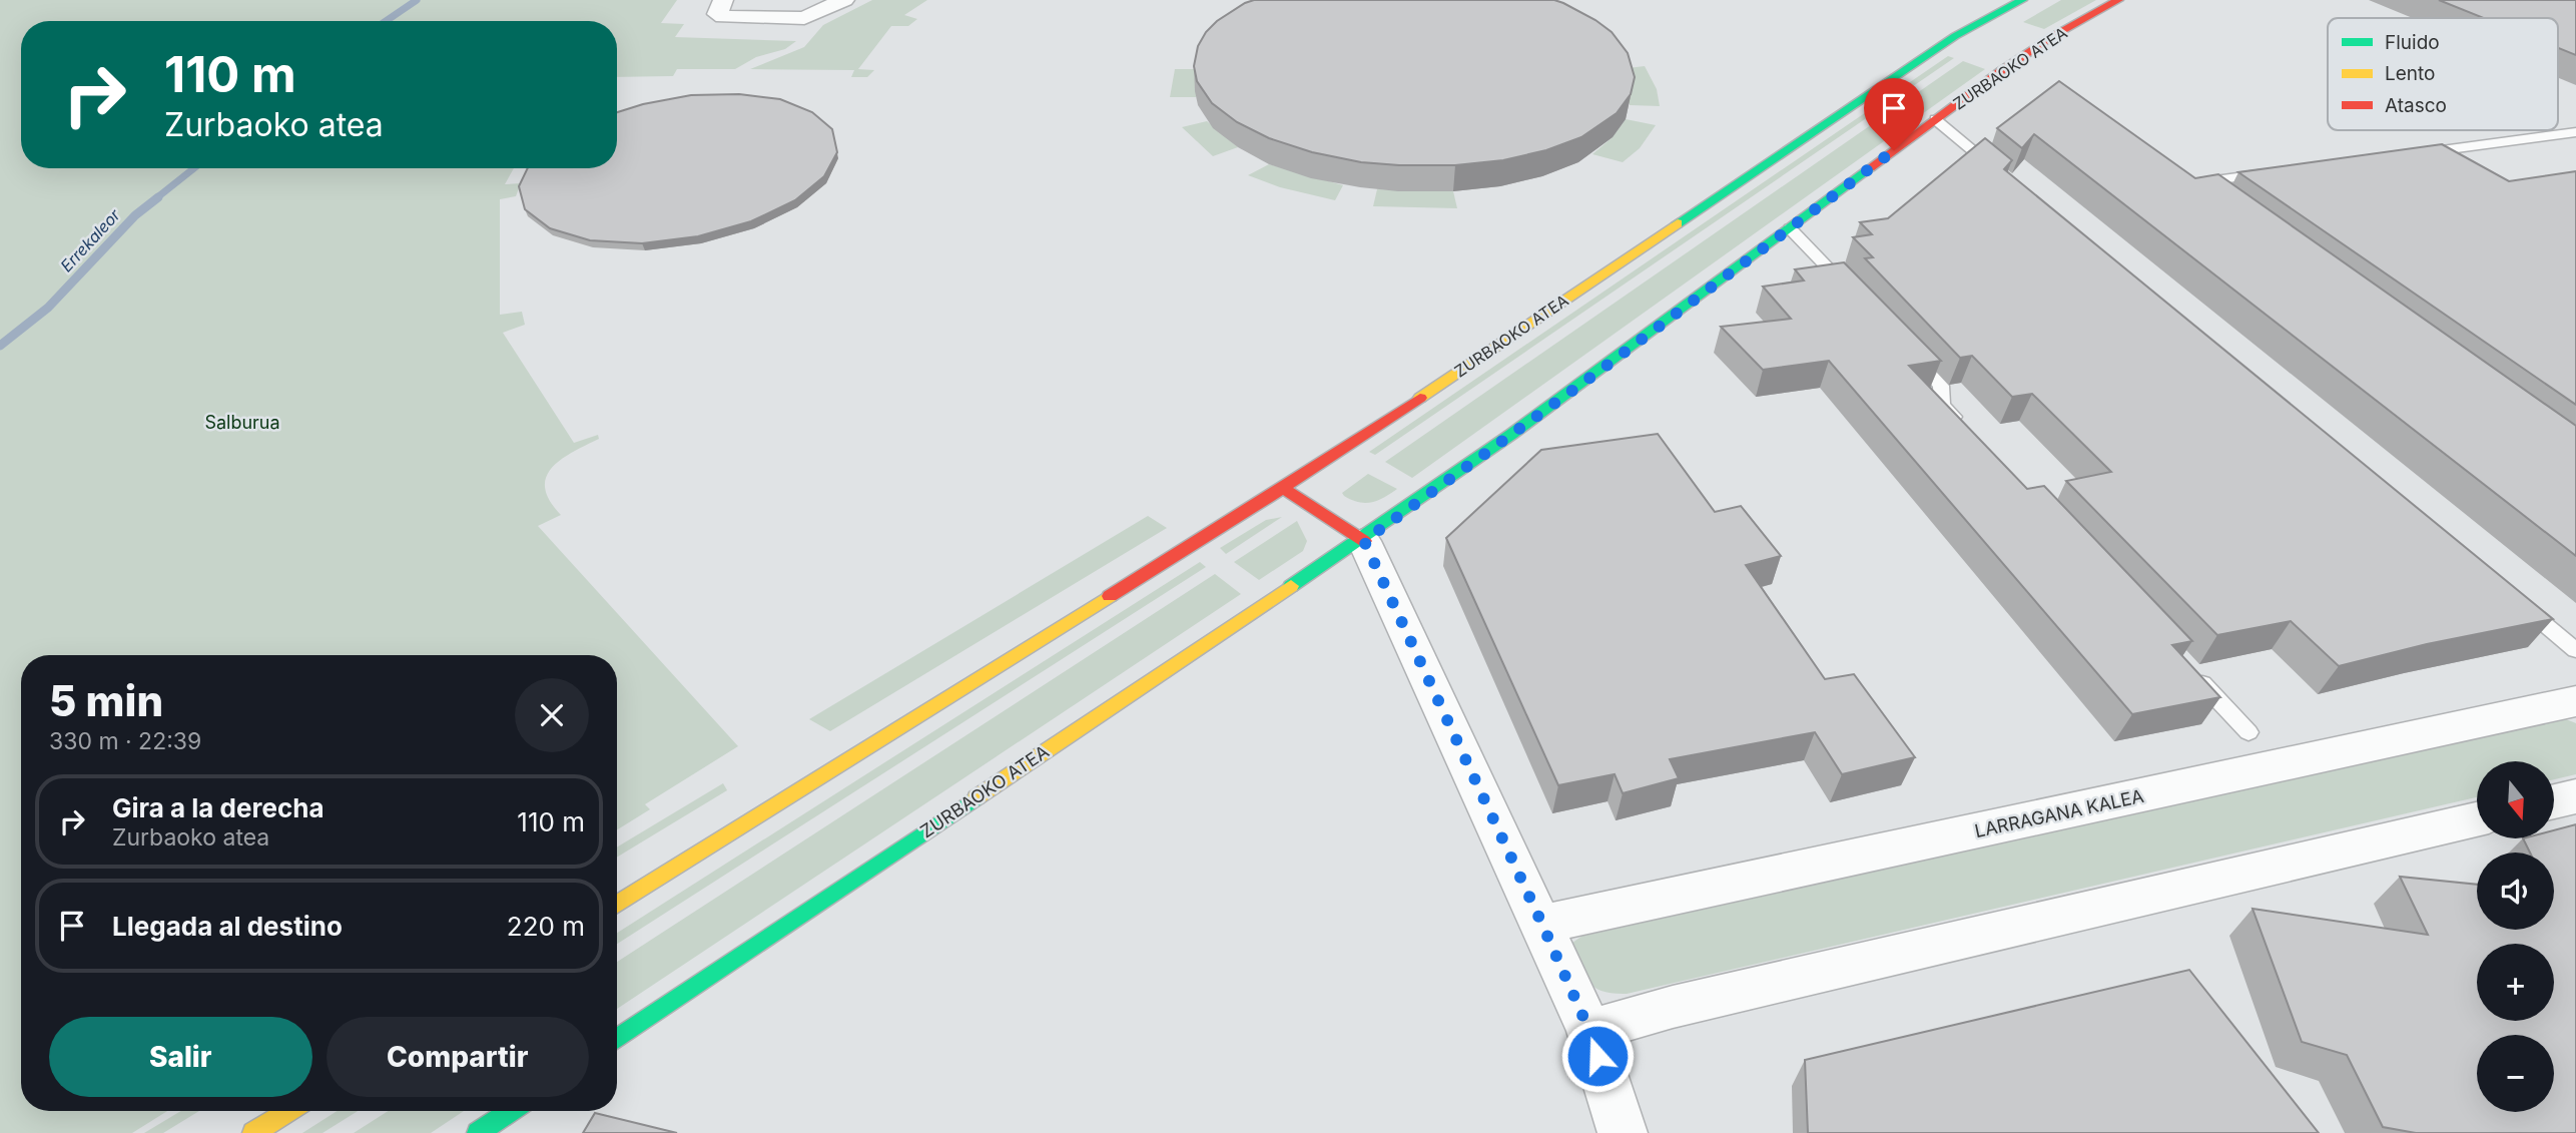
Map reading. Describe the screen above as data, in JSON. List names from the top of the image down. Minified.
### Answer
{"streets":{"street":["ZURBAOKO ATEA","LARRAGANA KALEA"]},"water":["Errekaleor"],"parks":["Salburua"],"legend":["Fluido","Lento","Atasco"],"north":"bottom","page":{"turn":["110 m","Zurbaoko atea"],"heading":["5 min","330 m · 22:39"],"map_buttons":["+","−"],"list":[{"name":"Gira a la derecha","note":"Zurbaoko atea","value":"110 m"},{"name":"Llegada al destino","value":"220 m"}],"buttons":["Salir","Compartir"]}}
